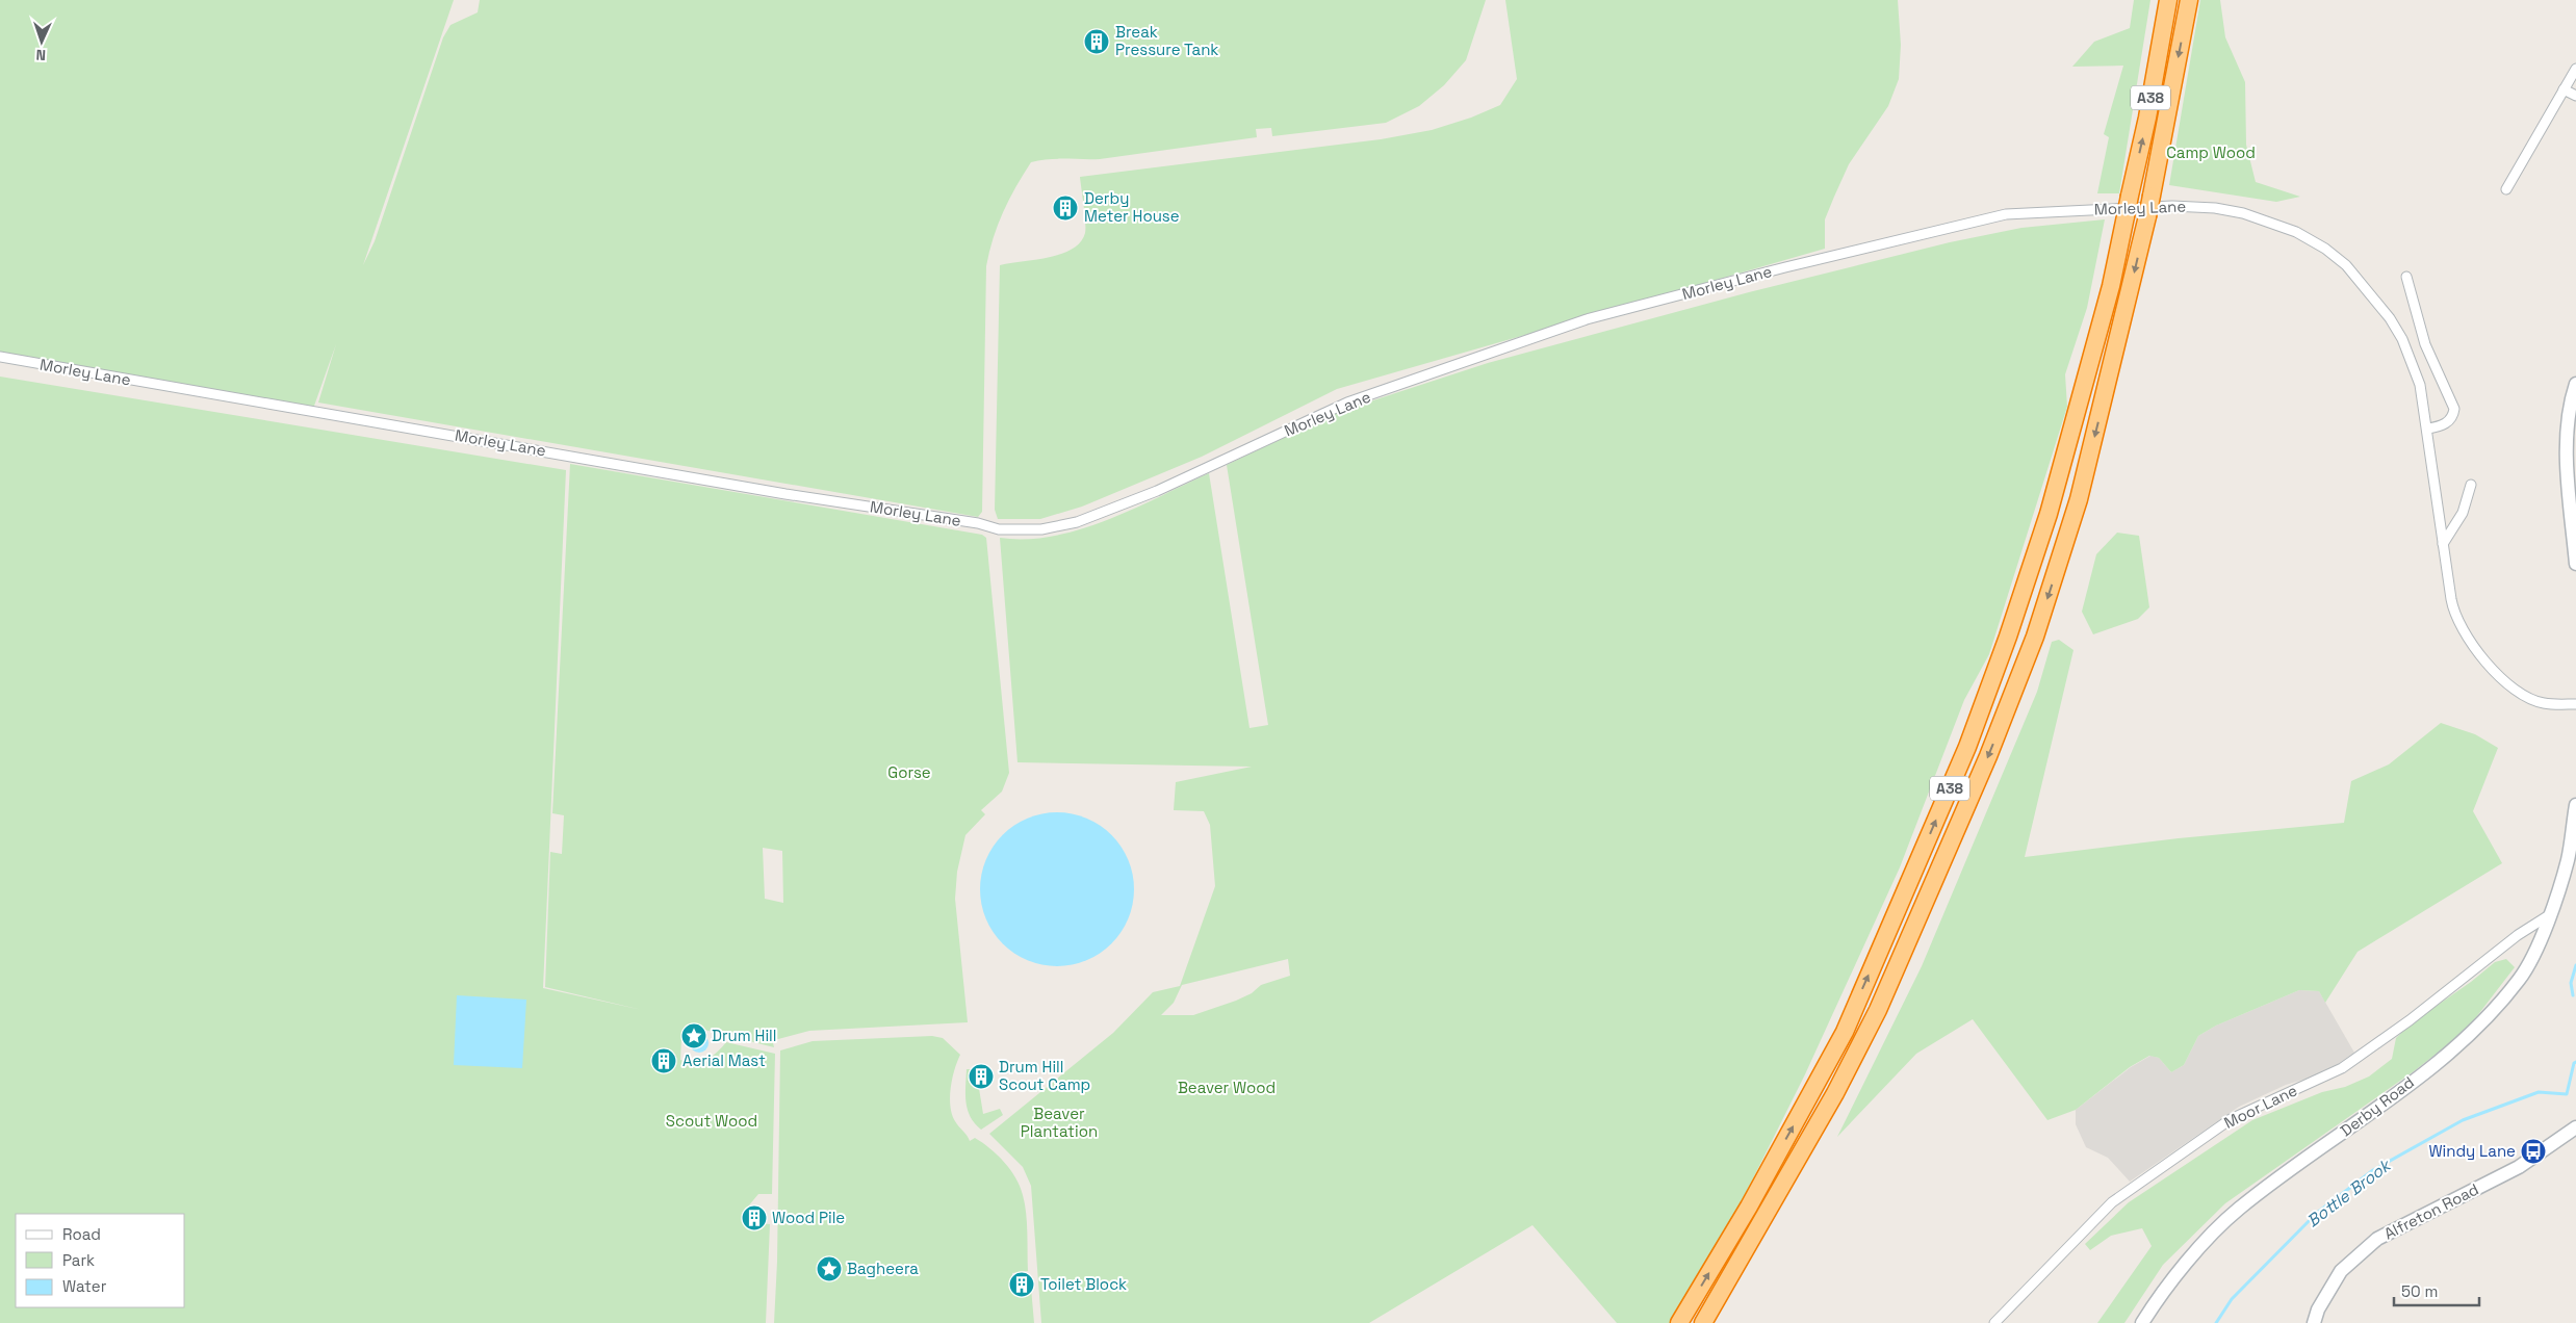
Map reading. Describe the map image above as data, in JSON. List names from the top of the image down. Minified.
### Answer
{"streets":{"highway":["A38"],"main road":["Derby Road","Alfreton Road"],"street":["Morley Lane","Moor Lane"]},"crossings":[["Moor Lane","Derby Road"]],"water":["Bottle Brook"],"parks":["Camp Wood","Gorse","Beaver Wood","Beaver Plantation","Scout Wood"],"places":{"building":["Break Pressure Tank","Derby Meter House","Aerial Mast","Drum Hill Scout Camp","Wood Pile","Toilet Block"],"place":["Drum Hill","Bagheera"],"bus stop":["Windy Lane"]},"legend":["Road","Park","Water"],"scale_bar":"50 m","north":"bottom"}
